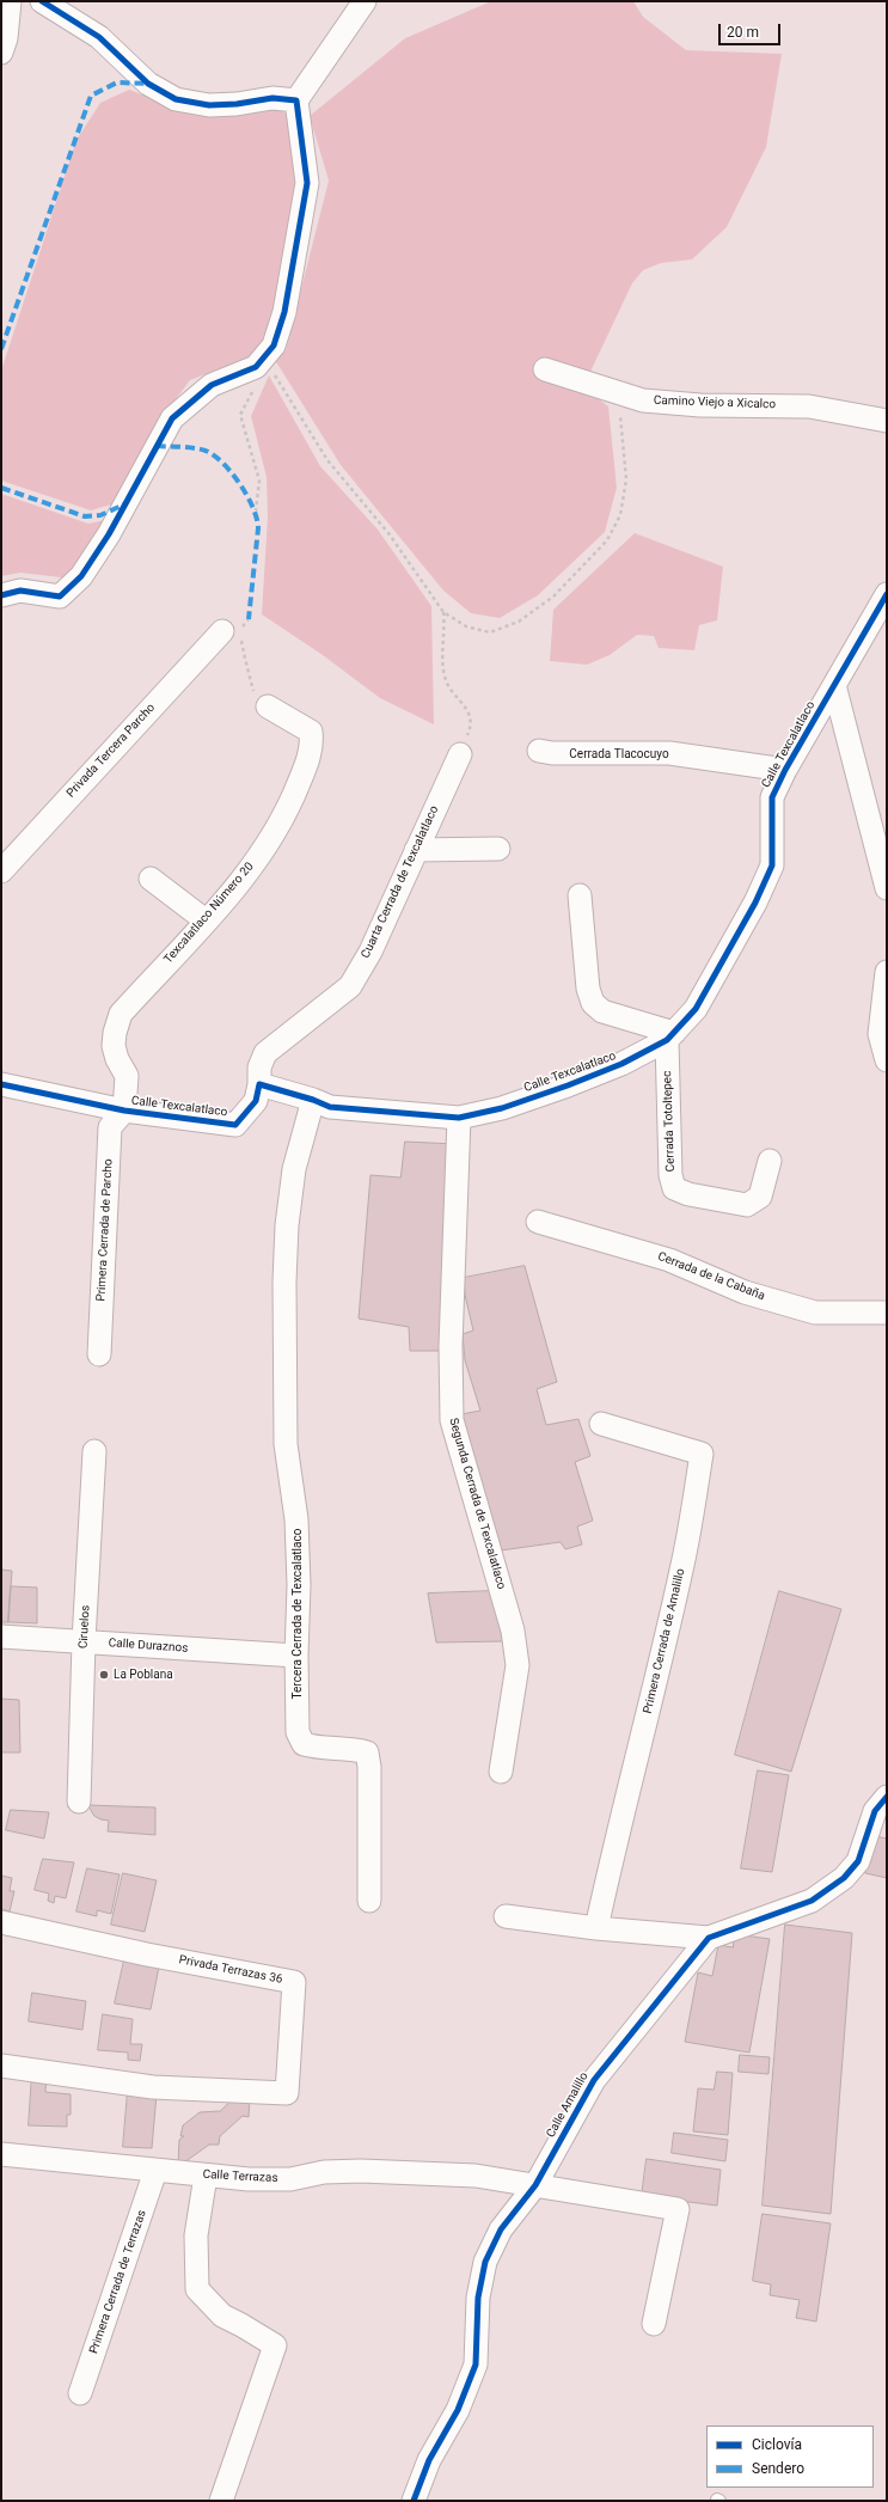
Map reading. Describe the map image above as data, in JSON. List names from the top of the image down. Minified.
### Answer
{"streets":{"street":["Camino Viejo a Xicalco","Calle Texcalatlaco","Privada Tercera Parcho","Cerrada Tlacocuyo","Cuarta Cerrada de Texcalatlaco","Texcalatlaco Número 20","Cerrada Totoltepec","Primera Cerrada de Parcho","Cerrada de la Cabaña","Segunda Cerrada de Texcalatlaco","Tercera Cerrada de Texcalatlaco","Ciruelos","Primera Cerrada de Amalillo","Calle Duraznos","Privada Terrazas 36","Calle Amalillo","Calle Terrazas","Primera Cerrada de Terrazas"]},"crossings":[["Calle Texcalatlaco","Cerrada Tlacocuyo"],["Calle Texcalatlaco","Cuarta Cerrada de Texcalatlaco"],["Calle Texcalatlaco","Texcalatlaco Número 20"],["Calle Texcalatlaco","Cerrada Totoltepec"],["Calle Texcalatlaco","Primera Cerrada de Parcho"],["Calle Texcalatlaco","Segunda Cerrada de Texcalatlaco"],["Calle Texcalatlaco","Tercera Cerrada de Texcalatlaco"],["Texcalatlaco Número 20","Primera Cerrada de Parcho"],["Tercera Cerrada de Texcalatlaco","Calle Duraznos"],["Ciruelos","Calle Duraznos"],["Calle Amalillo","Calle Terrazas"],["Calle Terrazas","Primera Cerrada de Terrazas"]],"places":["La Poblana"],"legend":["Ciclovía","Sendero"],"scale_bar":"20 m"}
